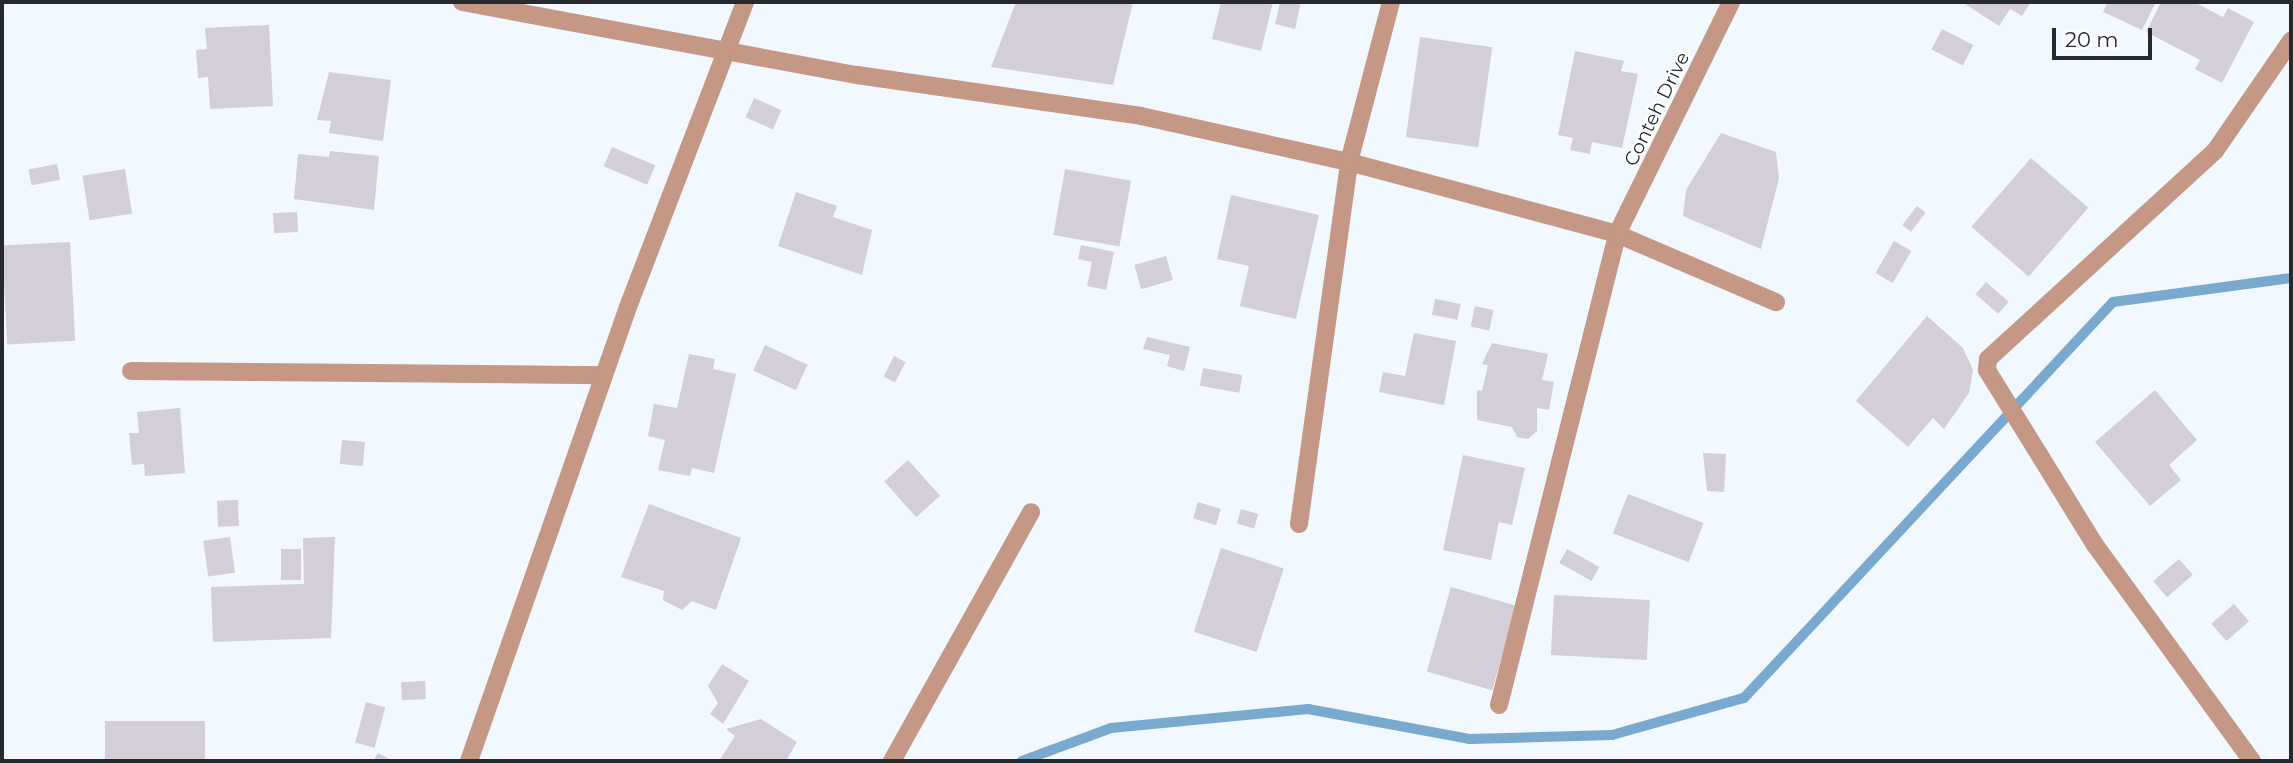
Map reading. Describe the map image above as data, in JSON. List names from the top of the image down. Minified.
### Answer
{"streets":{"street":["Conteh Drive"]},"scale_bar":"20 m"}
